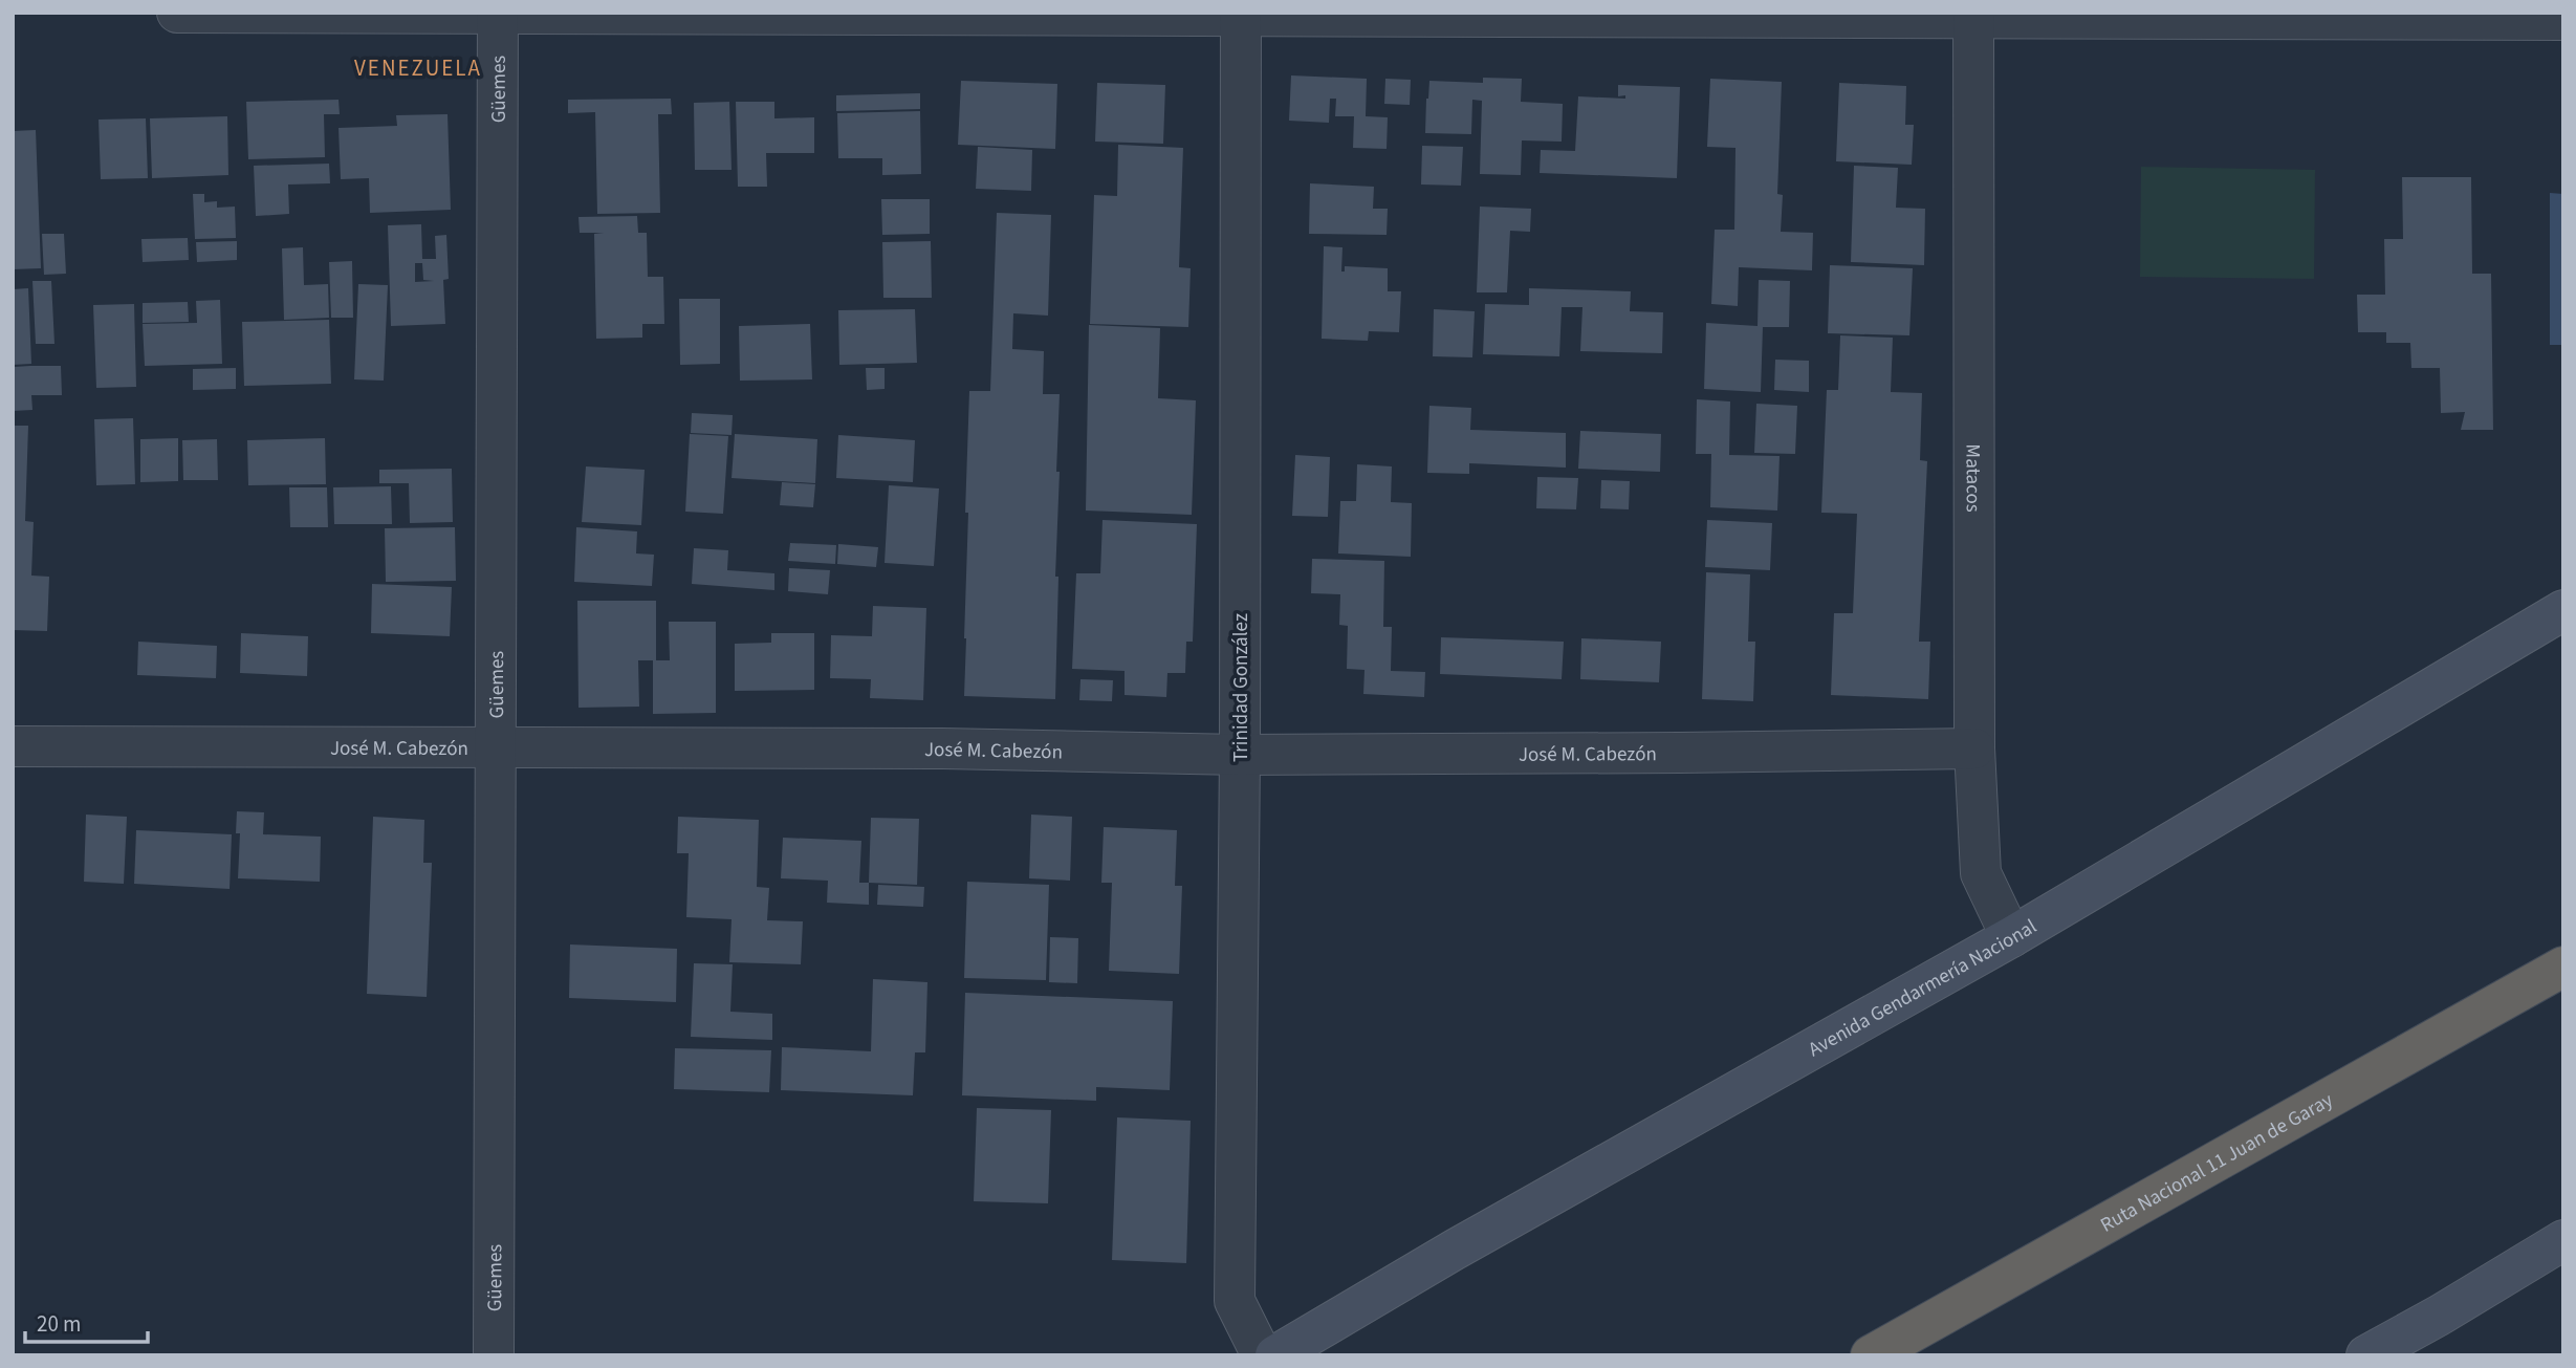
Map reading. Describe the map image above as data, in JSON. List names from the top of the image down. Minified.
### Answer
{"streets":{"highway":["Ruta Nacional 11 Juan de Garay"],"main road":["Avenida Gendarmería Nacional"],"street":["Güemes","Matacos","Trinidad González","José M. Cabezón"]},"crossings":[["Güemes","José M. Cabezón"],["Matacos","José M. Cabezón"],["Matacos","Avenida Gendarmería Nacional"],["Trinidad González","José M. Cabezón"]],"districts":["VENEZUELA"],"scale_bar":"20 m"}
